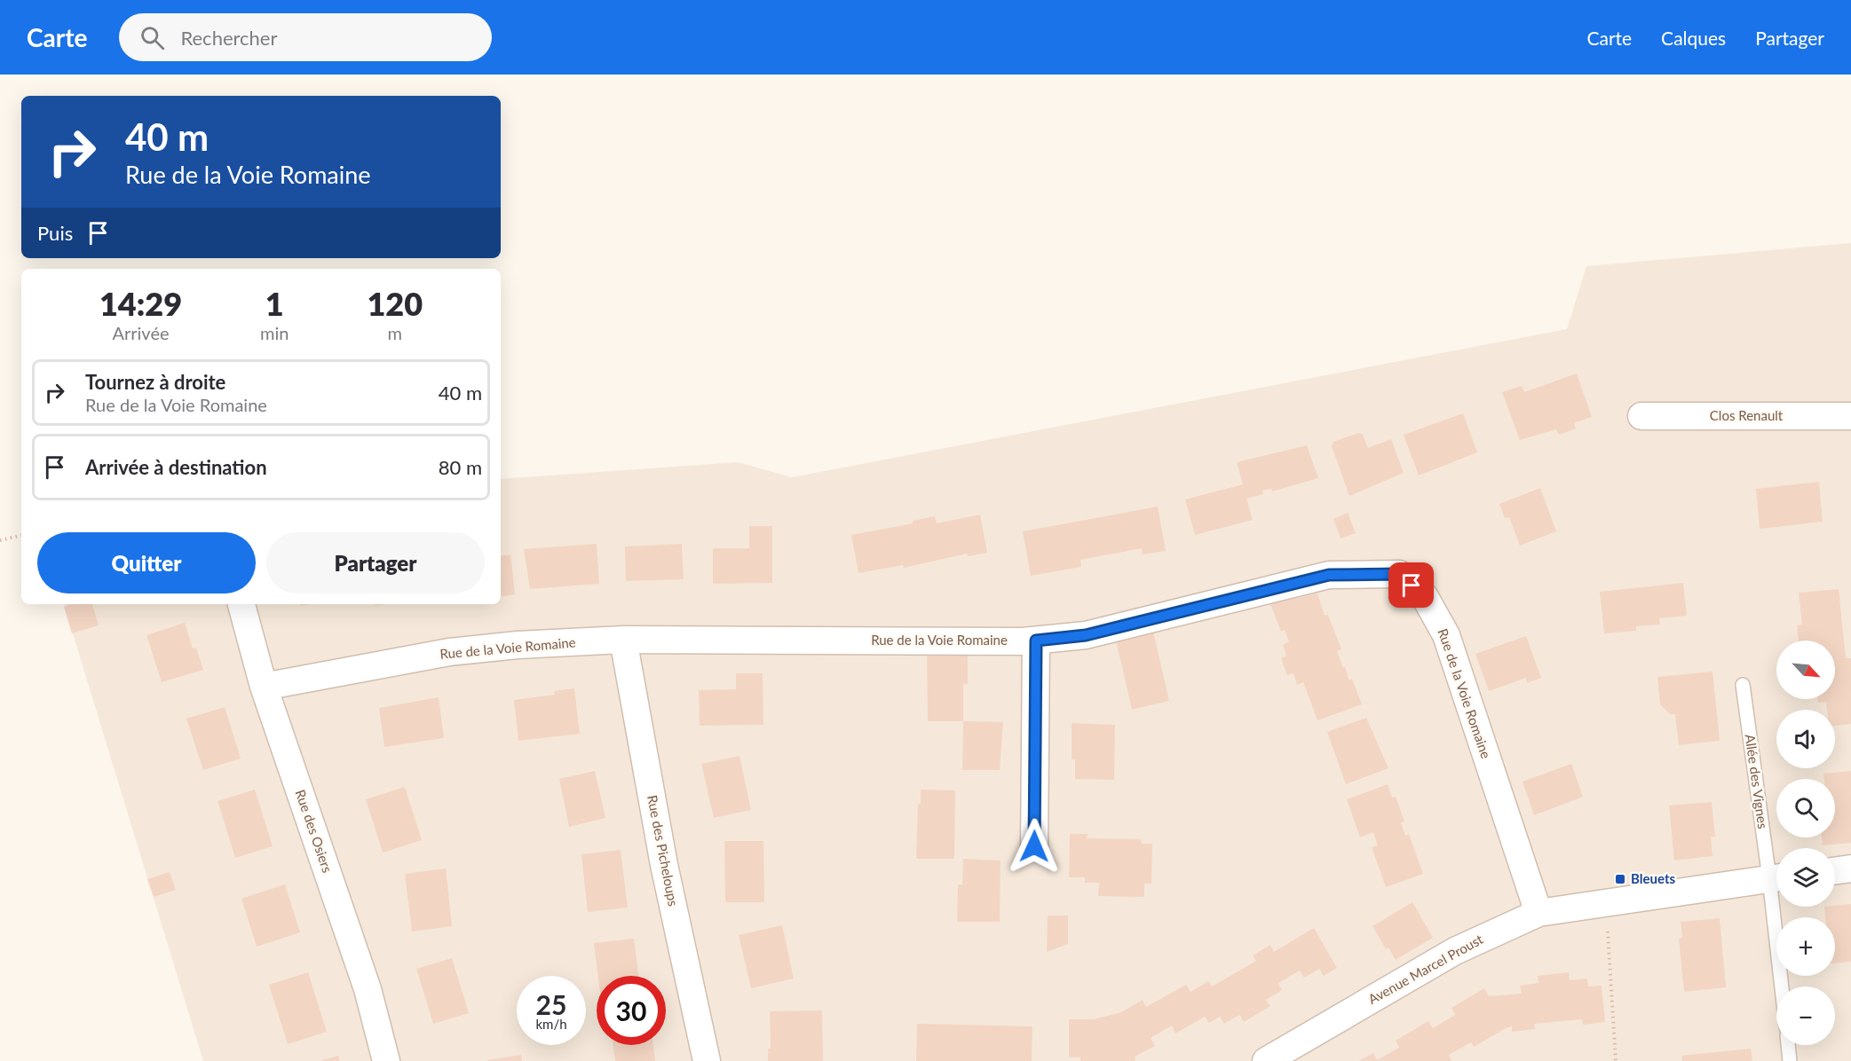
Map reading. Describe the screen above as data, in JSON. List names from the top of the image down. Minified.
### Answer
{"streets":{"street":["Clos Renault","Rue de la Voie Romaine","Rue des Osiers","Rue des Picheloups","Avenue Marcel Proust"],"lane":["Allée des Vignes"]},"crossings":[["Rue de la Voie Romaine","Rue des Osiers"],["Rue de la Voie Romaine","Rue des Picheloups"],["Rue de la Voie Romaine","Avenue Marcel Proust"]],"places":{"transit":["Bleuets"]},"north":"bottom right","page":{"header":"Carte","search":"Rechercher","nav":["Carte","Calques","Partager"],"turn":["40 m","Rue de la Voie Romaine"],"then":"Puis","eta":["14:29","Arrivée","1","min","120","m"],"list":[{"name":"Tournez à droite","note":"Rue de la Voie Romaine","value":"40 m"},{"name":"Arrivée à destination","value":"80 m"}],"buttons":["Quitter","Partager"],"map_buttons":["+","−"],"speed":"25 km/h","limit":"30"}}
